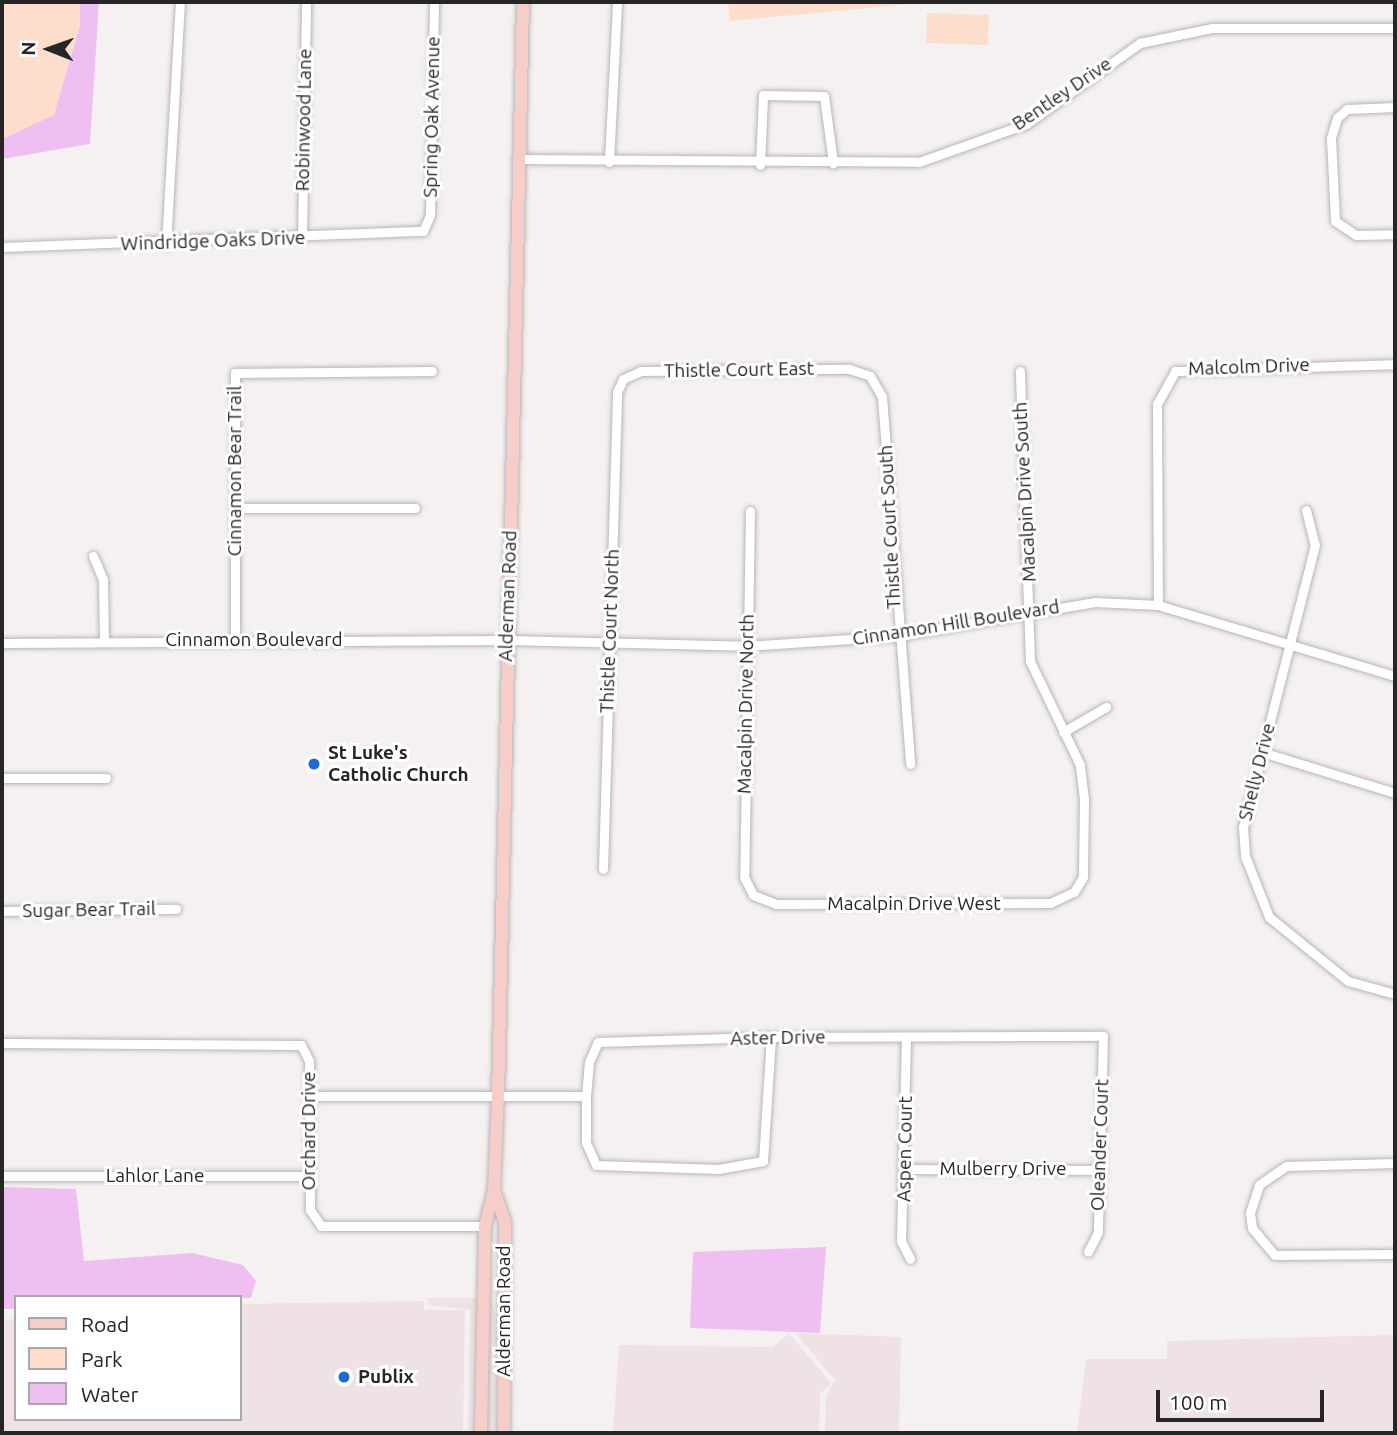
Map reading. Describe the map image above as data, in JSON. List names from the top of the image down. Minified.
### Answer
{"streets":{"street":["Bentley Drive","Spring Oak Avenue","Robinwood Lane","Windridge Oaks Drive","Malcolm Drive","Thistle Court East","Cinnamon Bear Trail","Macalpin Drive South","Thistle Court South","Alderman Road","Cinnamon Hill Boulevard","Thistle Court North","Cinnamon Boulevard","Macalpin Drive North","Shelly Drive","Macalpin Drive West","Sugar Bear Trail","Aster Drive","Orchard Drive","Oleander Court","Aspen Court","Mulberry Drive","Lahlor Lane"]},"crossings":[["Bentley Drive","Alderman Road"],["Spring Oak Avenue","Windridge Oaks Drive"],["Robinwood Lane","Windridge Oaks Drive"],["Malcolm Drive","Cinnamon Hill Boulevard"],["Thistle Court East","Thistle Court South"],["Thistle Court East","Thistle Court North"],["Cinnamon Bear Trail","Cinnamon Boulevard"],["Macalpin Drive South","Cinnamon Hill Boulevard"],["Macalpin Drive South","Macalpin Drive West"],["Thistle Court South","Cinnamon Hill Boulevard"],["Alderman Road","Cinnamon Hill Boulevard"],["Alderman Road","Cinnamon Boulevard"],["Alderman Road","Orchard Drive"],["Cinnamon Hill Boulevard","Thistle Court North"],["Cinnamon Hill Boulevard","Cinnamon Boulevard"],["Cinnamon Hill Boulevard","Macalpin Drive North"],["Cinnamon Hill Boulevard","Shelly Drive"],["Macalpin Drive North","Macalpin Drive West"],["Aster Drive","Oleander Court"],["Aster Drive","Aspen Court"],["Orchard Drive","Lahlor Lane"],["Oleander Court","Mulberry Drive"],["Aspen Court","Mulberry Drive"]],"places":["St Luke's Catholic Church","Publix"],"legend":["Road","Park","Water"],"scale_bar":"100 m","north":"left"}
